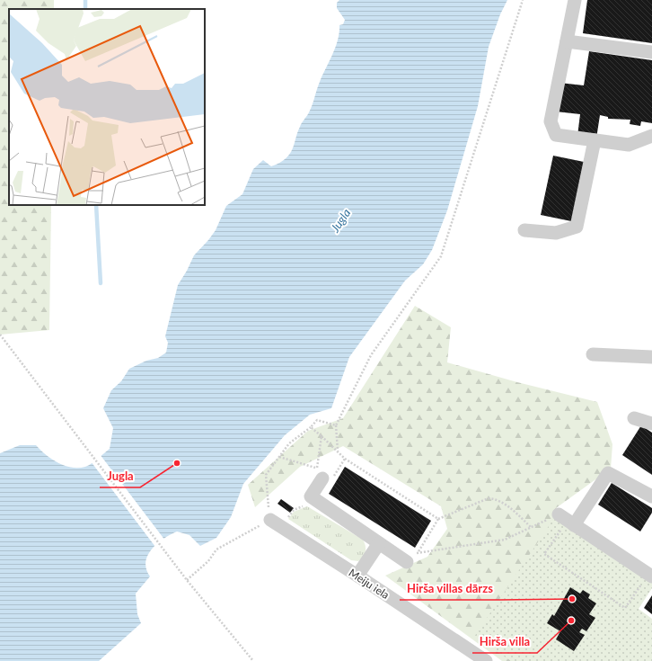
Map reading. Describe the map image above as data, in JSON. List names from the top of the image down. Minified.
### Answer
{"streets":{"street":["Meiju iela"]},"water":["Jugla"],"places":["Jugla","Hirša villas dārzs","Hirša villa"]}
